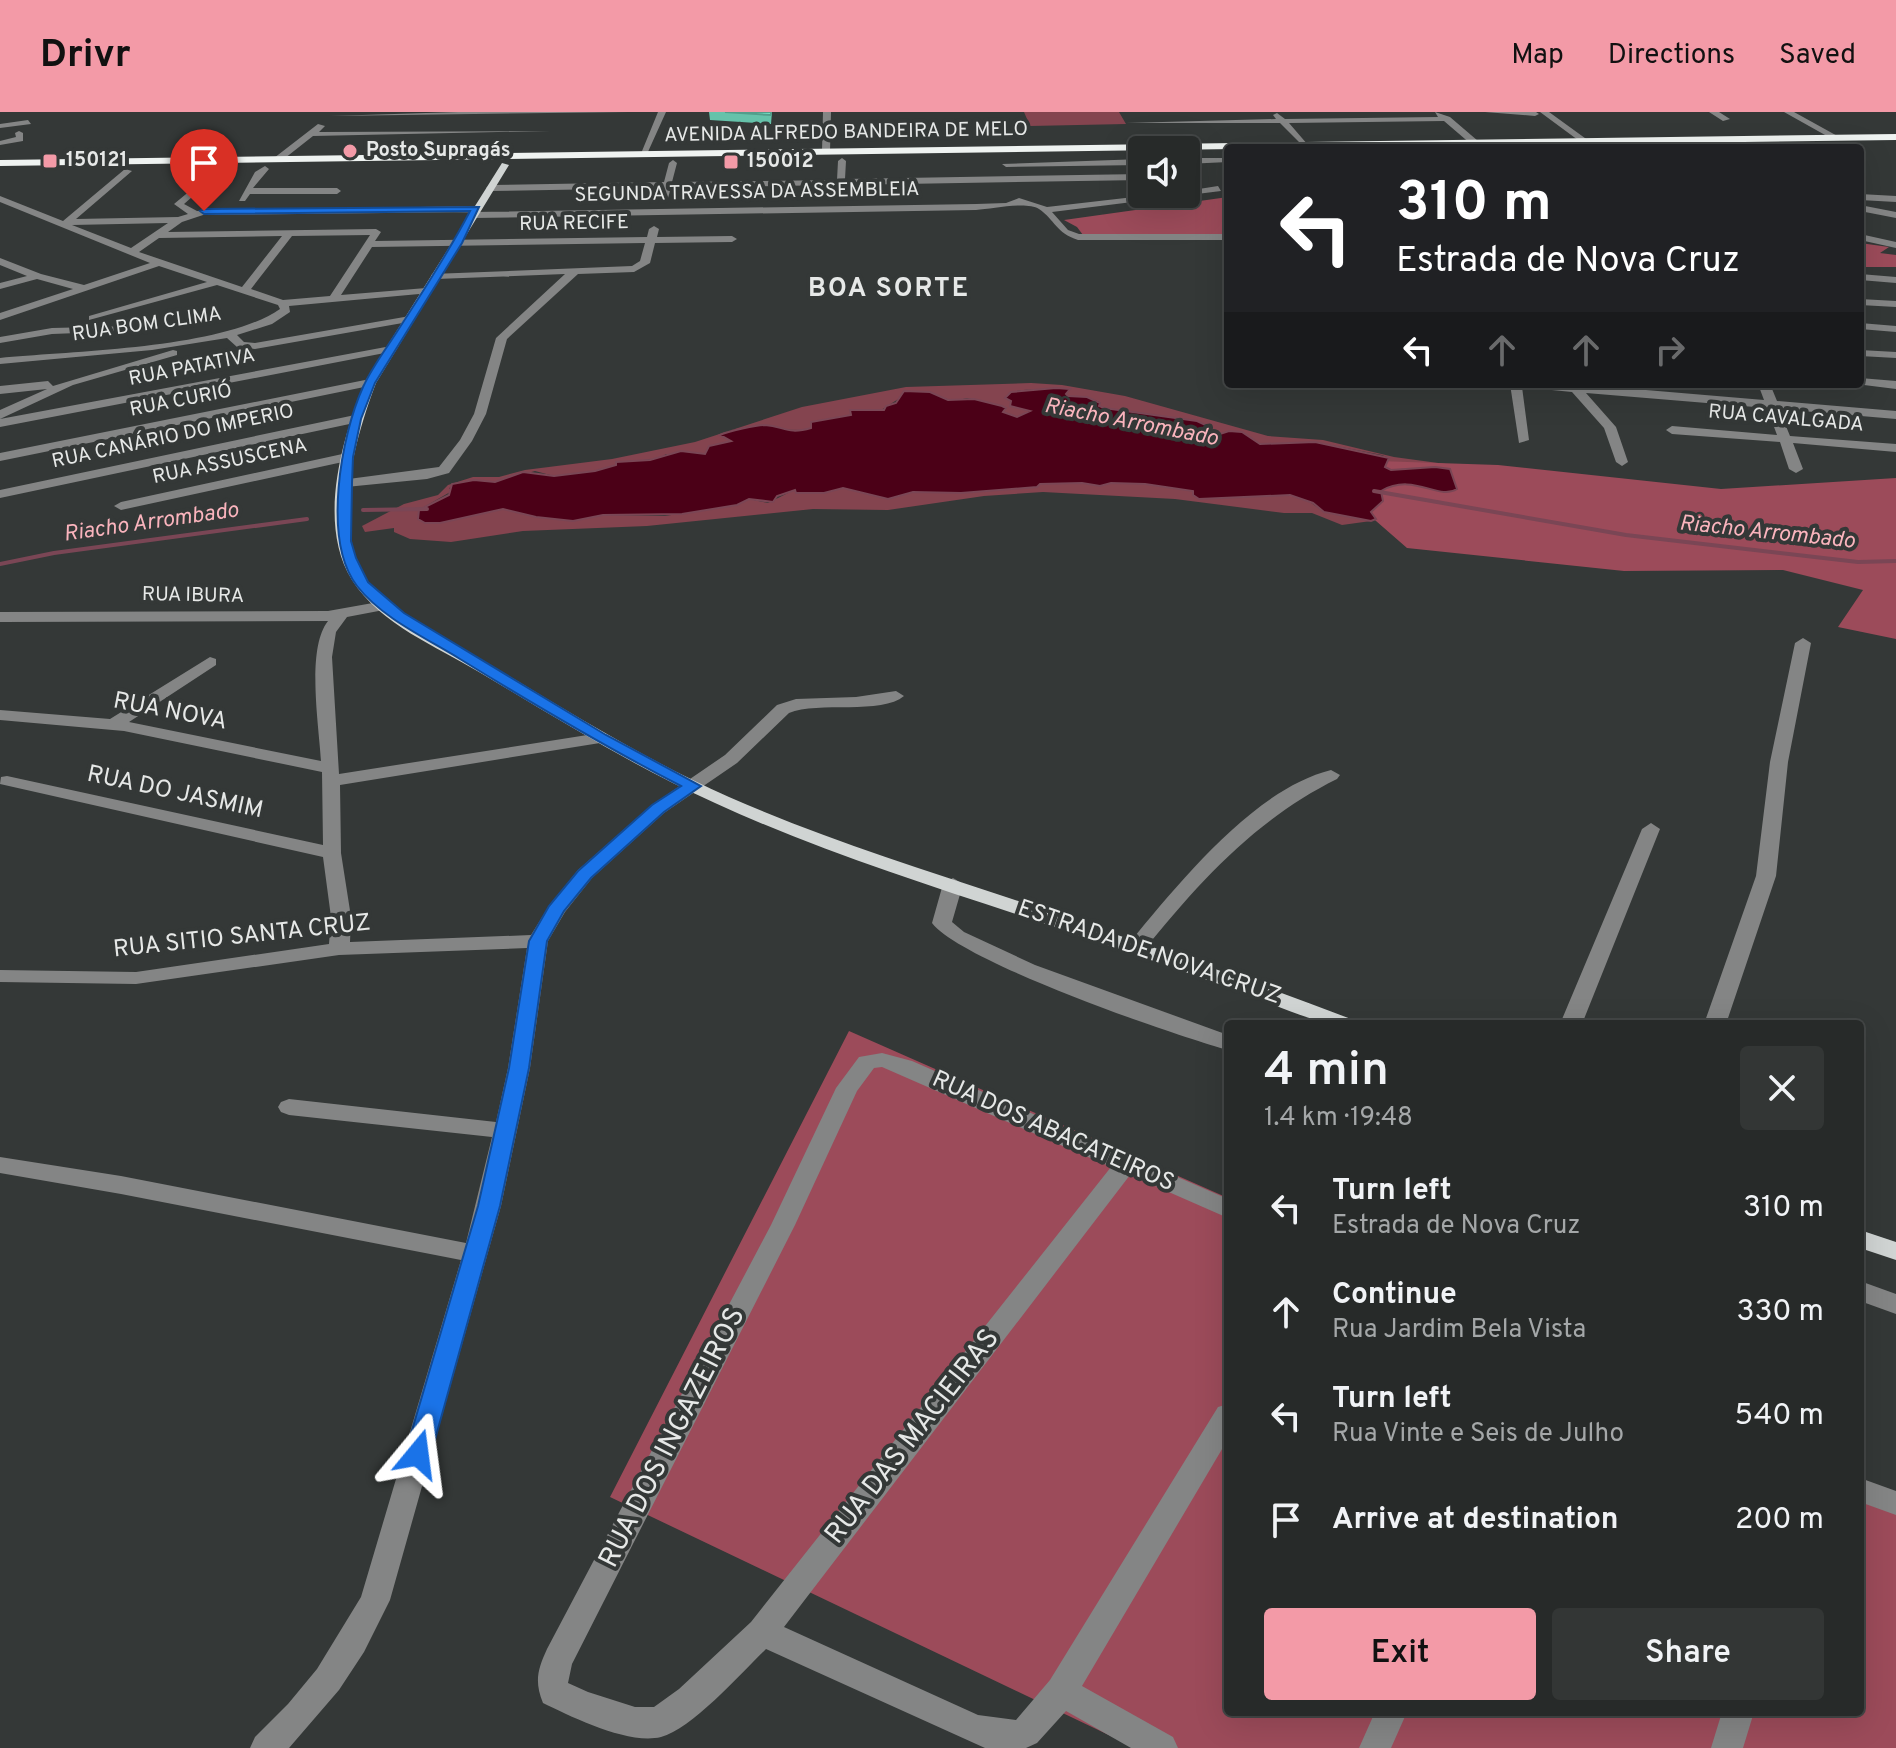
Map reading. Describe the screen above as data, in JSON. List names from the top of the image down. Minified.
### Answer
{"streets":{"highway":["AVENIDA ALFREDO BANDEIRA DE MELO"],"main road":["ESTRADA DE NOVA CRUZ"],"street":["SEGUNDA TRAVESSA DA ASSEMBLEIA","RUA RECIFE","RUA BOM CLIMA","RUA PATATIVA","RUA CURIÓ","RUA CAVALGADA","RUA CANÁRIO DO IMPERIO","RUA ASSUSCENA","RUA IBURA","RUA NOVA","RUA DO JASMIM","RUA SITIO SANTA CRUZ","RUA DOS ABACATEIROS","RUA DAS MACIEIRAS","RUA DOS INGAZEIROS"]},"crossings":[["AVENIDA ALFREDO BANDEIRA DE MELO","ESTRADA DE NOVA CRUZ"],["SEGUNDA TRAVESSA DA ASSEMBLEIA","ESTRADA DE NOVA CRUZ"],["RUA RECIFE","ESTRADA DE NOVA CRUZ"],["RUA PATATIVA","ESTRADA DE NOVA CRUZ"],["RUA CURIÓ","ESTRADA DE NOVA CRUZ"],["RUA CANÁRIO DO IMPERIO","ESTRADA DE NOVA CRUZ"],["RUA ASSUSCENA","ESTRADA DE NOVA CRUZ"],["RUA IBURA","ESTRADA DE NOVA CRUZ"],["RUA DOS ABACATEIROS","RUA DAS MACIEIRAS"],["RUA DOS ABACATEIROS","RUA DOS INGAZEIROS"],["RUA DAS MACIEIRAS","RUA DOS INGAZEIROS"]],"districts":["BOA SORTE"],"water":["Riacho Arrombado"],"places":{"other":["Posto Supragás"],"transit":["150121","150012"]},"page":{"header":"Drivr","nav":["Map","Directions","Saved"],"turn":["310 m","Estrada de Nova Cruz"],"heading":["4 min","1.4 km · 19:48"],"list":[{"name":"Turn left","note":"Estrada de Nova Cruz","value":"310 m"},{"name":"Continue","note":"Rua Jardim Bela Vista","value":"330 m"},{"name":"Turn left","note":"Rua Vinte e Seis de Julho","value":"540 m"},{"name":"Arrive at destination","value":"200 m"}],"buttons":["Exit","Share"]}}
